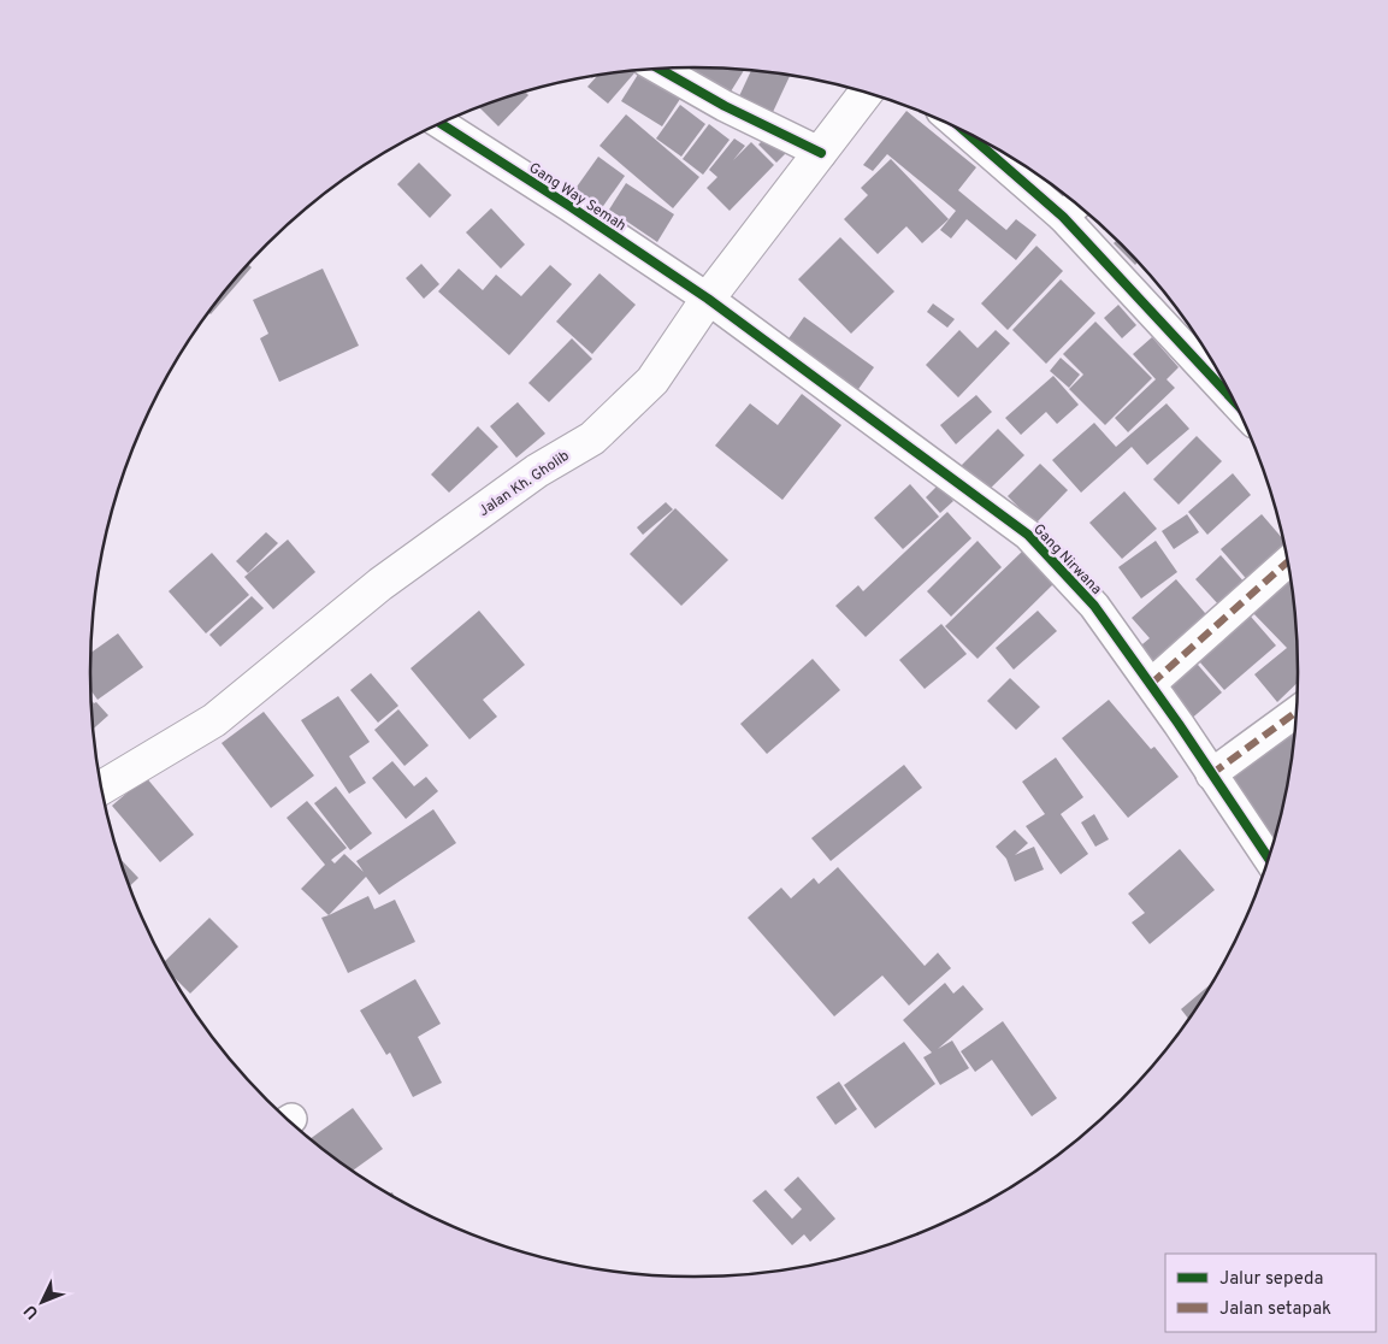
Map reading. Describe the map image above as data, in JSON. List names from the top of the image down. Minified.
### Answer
{"streets":{"main road":["Jalan Kh. Gholib"],"street":["Gang Way Semah","Gang Nirwana"]},"crossings":[["Gang Way Semah","Jalan Kh. Gholib"],["Gang Way Semah","Gang Nirwana"],["Jalan Kh. Gholib","Gang Nirwana"]],"legend":["Jalur sepeda","Jalan setapak"],"north":"bottom left"}
